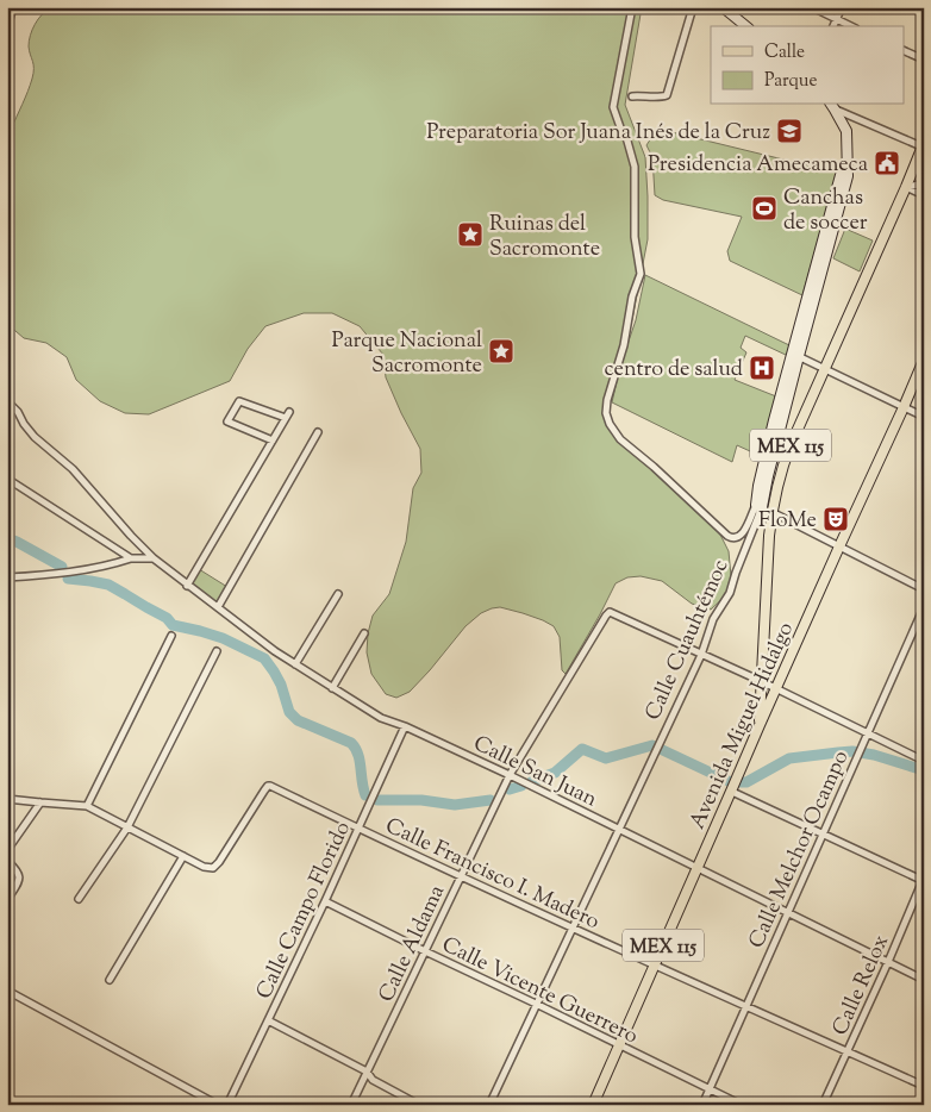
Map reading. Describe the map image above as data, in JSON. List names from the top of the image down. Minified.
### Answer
{"streets":{"main road":["MEX 115","Calle Cuauhtémoc","Avenida Miguel Hidalgo"],"street":["Calle San Juan","Calle Melchor Ocampo","Calle Francisco I. Madero","Calle Campo Florido","Calle Aldama","Calle Relox","Calle Vicente Guerrero"]},"crossings":[["MEX 115","Avenida Miguel Hidalgo"],["Calle Cuauhtémoc","Calle San Juan"],["Calle Cuauhtémoc","Calle Francisco I. Madero"],["Calle Cuauhtémoc","Calle Aldama"],["Calle Cuauhtémoc","Calle Vicente Guerrero"],["Avenida Miguel Hidalgo","Calle San Juan"],["Avenida Miguel Hidalgo","Calle Francisco I. Madero"],["Avenida Miguel Hidalgo","Calle Vicente Guerrero"],["Calle San Juan","Calle Melchor Ocampo"],["Calle San Juan","Calle Campo Florido"],["Calle San Juan","Calle Aldama"],["Calle San Juan","Calle Relox"],["Calle Melchor Ocampo","Calle Francisco I. Madero"],["Calle Melchor Ocampo","Calle Vicente Guerrero"],["Calle Francisco I. Madero","Calle Campo Florido"],["Calle Francisco I. Madero","Calle Aldama"],["Calle Francisco I. Madero","Calle Relox"],["Calle Campo Florido","Calle Vicente Guerrero"],["Calle Aldama","Calle Vicente Guerrero"]],"places":{"school or university":["Preparatoria Sor Juana Inés de la Cruz"],"public building":["Presidencia Amecameca"],"sports":["Canchas de soccer"],"place":["Ruinas del Sacromonte","Parque Nacional Sacromonte"],"hospital":["centro de salud"],"theatre":["FloMe"]},"legend":["Calle","Parque"]}
